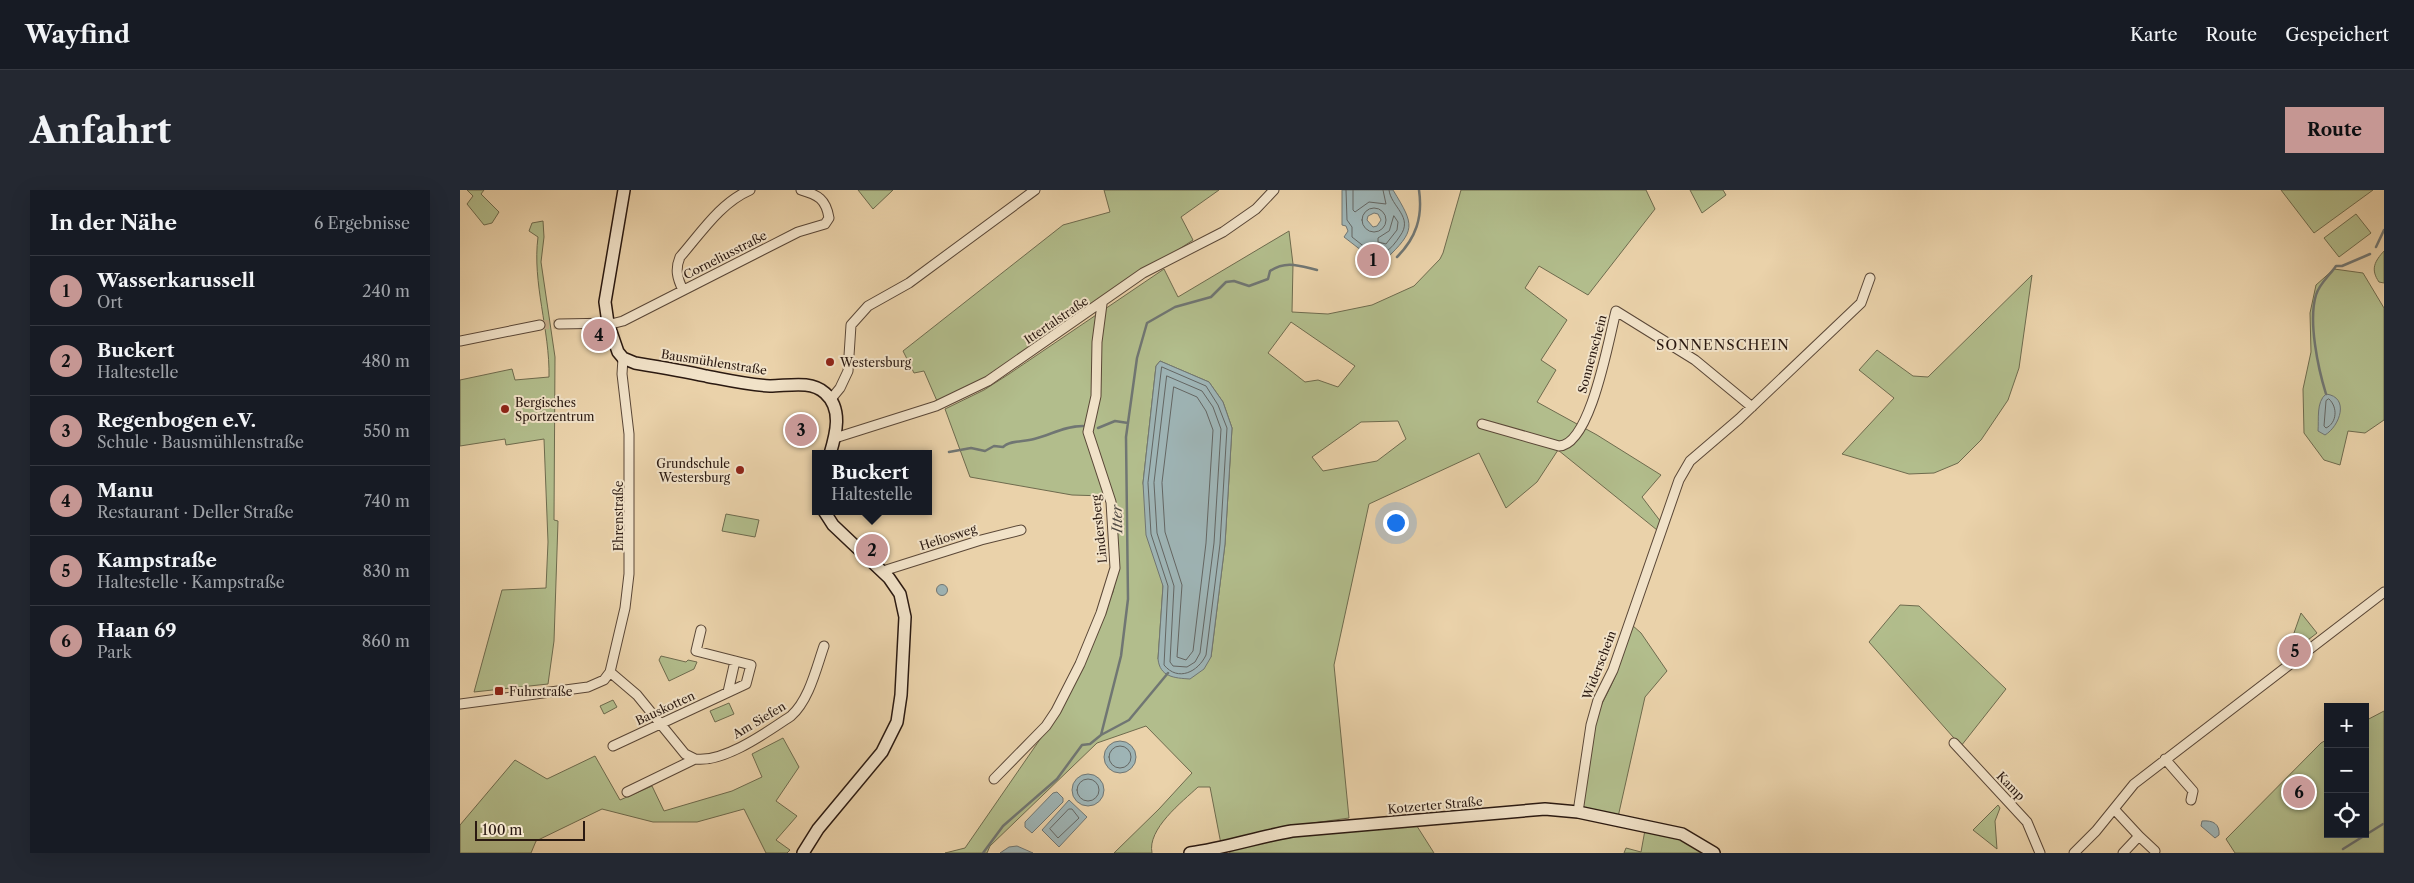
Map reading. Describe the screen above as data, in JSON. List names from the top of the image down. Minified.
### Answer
{"streets":{"street":["Corneliusstraße","Ittertalstraße","Sonnenschein","Bausmühlenstraße","Ehrenstraße","Lindersberg","Heliosweg","Widerschein","Bauskotten","Am Siefen","Kamp","Kotzerter Straße"]},"crossings":[["Ittertalstraße","Lindersberg"],["Sonnenschein","Widerschein"],["Bausmühlenstraße","Ehrenstraße"],["Widerschein","Kotzerter Straße"]],"districts":["SONNENSCHEIN"],"water":["Itter"],"places":{"other":["Westersburg","Bergisches Sportzentrum","Grundschule Westersburg"],"transit":["Fuhrstraße"]},"scale_bar":"100 m","page":{"header":"Wayfind","nav":["Karte","Route","Gespeichert"],"buttons":"Route","title":"Anfahrt","heading":["In der Nähe","6 Ergebnisse"],"pins":["1","4","3","2","5","6"],"list":[{"mark":"1","name":"Wasserkarussell","note":"Ort","value":"240 m"},{"mark":"2","name":"Buckert","note":"Haltestelle","value":"480 m"},{"mark":"3","name":"Regenbogen e.V.","note":"Schule · Bausmühlenstraße","value":"550 m"},{"mark":"4","name":"Manu","note":"Restaurant · Deller Straße","value":"740 m"},{"mark":"5","name":"Kampstraße","note":"Haltestelle · Kampstraße","value":"830 m"},{"mark":"6","name":"Haan 69","note":"Park","value":"860 m"}],"popup":["Buckert","Haltestelle"],"map_buttons":["+","−"],"scale":"100 m"}}
